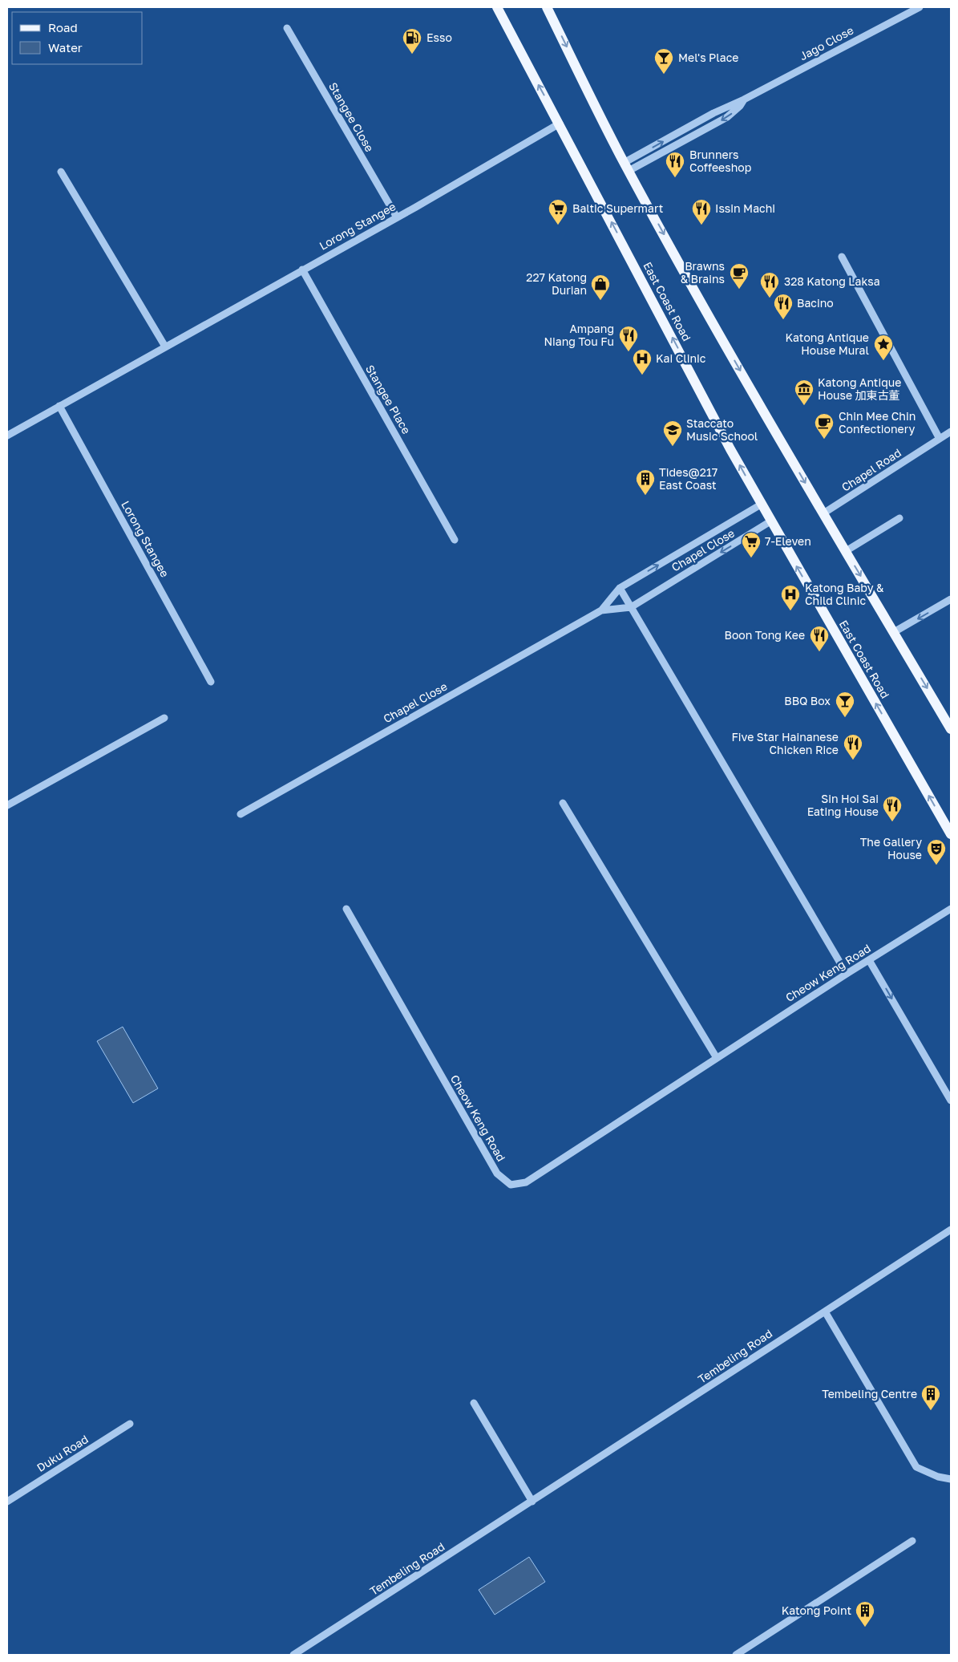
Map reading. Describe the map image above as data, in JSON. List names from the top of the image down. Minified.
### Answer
{"streets":{"main road":["East Coast Road"],"street":["Jago Close","Stangee Close","Lorong Stangee","Stangee Place","Chapel Road","Chapel Close","Cheow Keng Road","Tembeling Road","Duku Road"]},"crossings":[["Stangee Close","Lorong Stangee"],["Lorong Stangee","East Coast Road"],["Lorong Stangee","Stangee Place"],["East Coast Road","Chapel Close"]],"places":{"fuel station":["Esso"],"bar":["Mel's Place","BBQ Box"],"restaurant":["Brunners Coffeeshop","Issin Machi","328 Katong Laksa","Bacino","Ampang Niang Tou Fu","Boon Tong Kee","Five Star Hainanese Chicken Rice","Sin Hoi Sai Eating House"],"supermarket":["Baltic Supermart","7-Eleven"],"cafe":["Brawns & Brains","Chin Mee Chin Confectionery"],"shop":["227 Katong Durian"],"place":["Katong Antique House Mural"],"hospital":["Kai Clinic","Katong Baby & Child Clinic"],"museum":["Katong Antique House 加東古董"],"school or university":["Staccato Music School"],"building":["Tides@217 East Coast","Tembeling Centre","Katong Point"],"theatre":["The Gallery House"]},"legend":["Road","Water"]}
